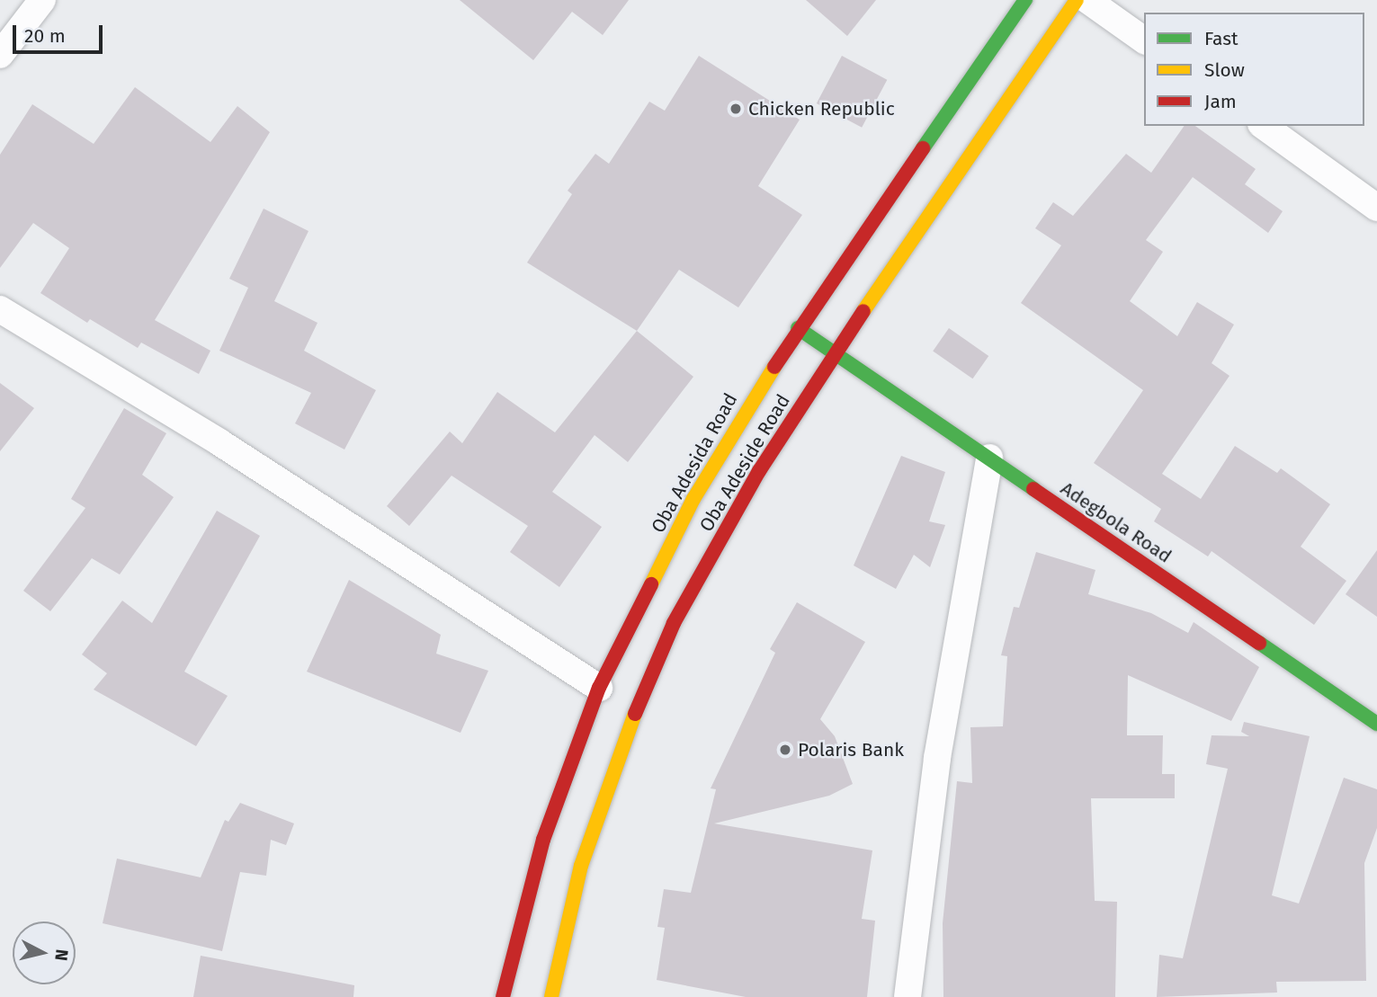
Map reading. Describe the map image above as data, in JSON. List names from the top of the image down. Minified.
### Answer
{"streets":{"main road":["Oba Adesida Road","Oba Adeside Road","Adegbola Road"]},"crossings":[["Oba Adesida Road","Adegbola Road"],["Oba Adeside Road","Adegbola Road"]],"places":["Chicken Republic","Polaris Bank"],"legend":["Fast","Slow","Jam"],"scale_bar":"20 m","north":"right"}
